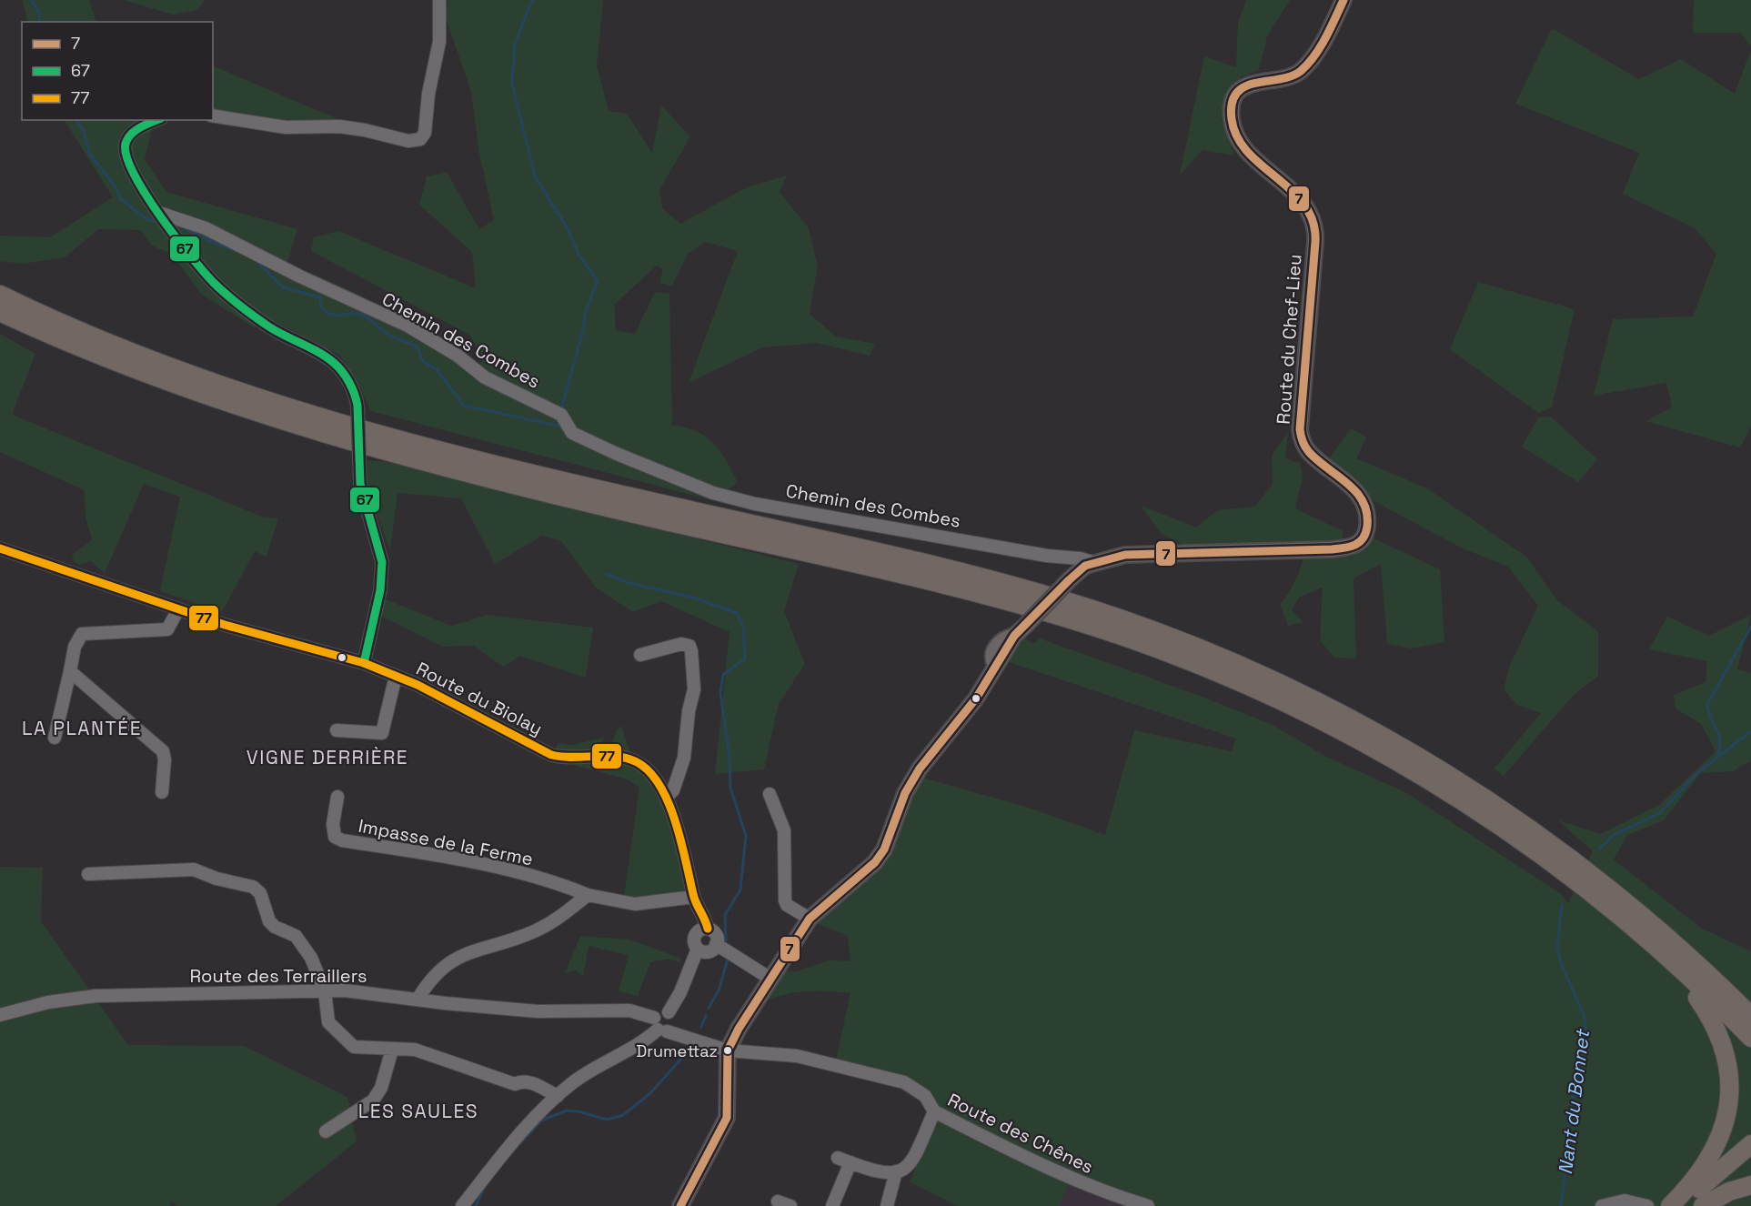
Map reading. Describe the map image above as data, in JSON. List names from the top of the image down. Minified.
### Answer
{"streets":{"main road":["Route du Chef-Lieu"],"street":["Chemin des Combes","Route du Biolay","Impasse de la Ferme","Route des Terraillers","Route des Chênes"]},"crossings":[["Route du Chef-Lieu","Chemin des Combes"],["Route du Chef-Lieu","Route des Chênes"],["Route des Terraillers","Route des Chênes"]],"districts":["LA PLANTÉE","VIGNE DERRIÈRE","LES SAULES"],"water":["Nant du Bonnet"],"places":["Drumettaz"],"lines":["transit line 7","transit line 67","transit line 77"],"legend":["7","67","77"]}
